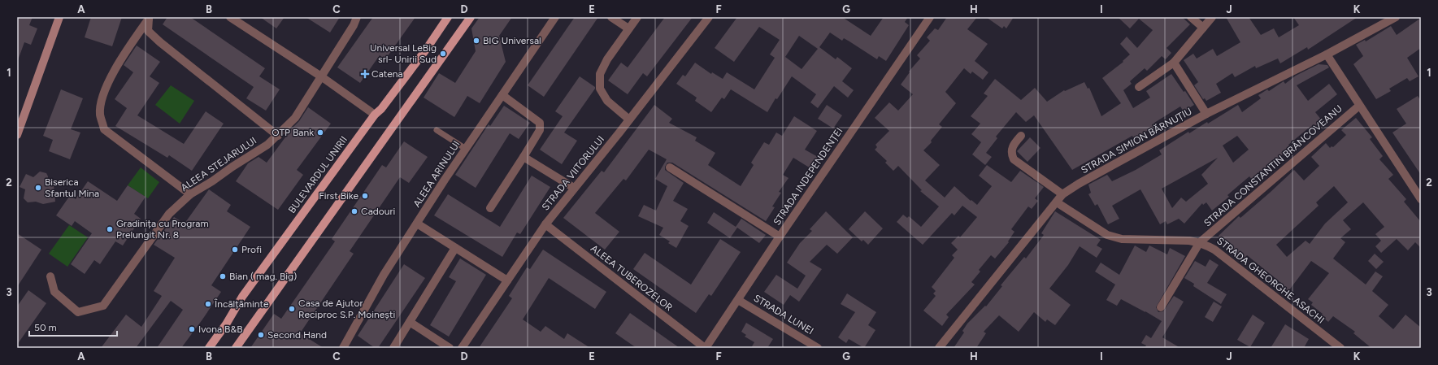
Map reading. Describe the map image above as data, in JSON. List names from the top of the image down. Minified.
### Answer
{"streets":{"main road":["BULEVARDUL UNIRII"],"street":["STRADA SIMION BĂRNUȚIU","ALEEA STEJARULUI","STRADA CONSTANTIN BRÂNCOVEANU","STRADA VIITORULUI","ALEEA ARINULUI","STRADA INDEPENDENȚEI","ALEEA TUBEROZELOR","STRADA GHEORGHE ASACHI","STRADA LUNEI"]},"crossings":[["STRADA SIMION BĂRNUȚIU","STRADA GHEORGHE ASACHI"],["STRADA CONSTANTIN BRÂNCOVEANU","STRADA GHEORGHE ASACHI"],["STRADA VIITORULUI","ALEEA TUBEROZELOR"],["STRADA INDEPENDENȚEI","ALEEA TUBEROZELOR"],["STRADA INDEPENDENȚEI","STRADA LUNEI"]],"places":{"other":["BIG Universal","Universal LeBig srl- Unirii Sud","OTP Bank","Biserica Sfantul Mina","First Bike","Cadouri","Gradinița cu Program Prelungit Nr. 8","Profi","Bian ( mag. Big)","Încălțăminte","Casa de Ajutor Reciproc S.P. Moinești","Ivona B&B","Second Hand"],"health":["Catena"]},"scale_bar":"50 m","grid":{"columns":["A","B","C","D","E","F","G","H","I","J","K"],"rows":["1","2","3"]}}
